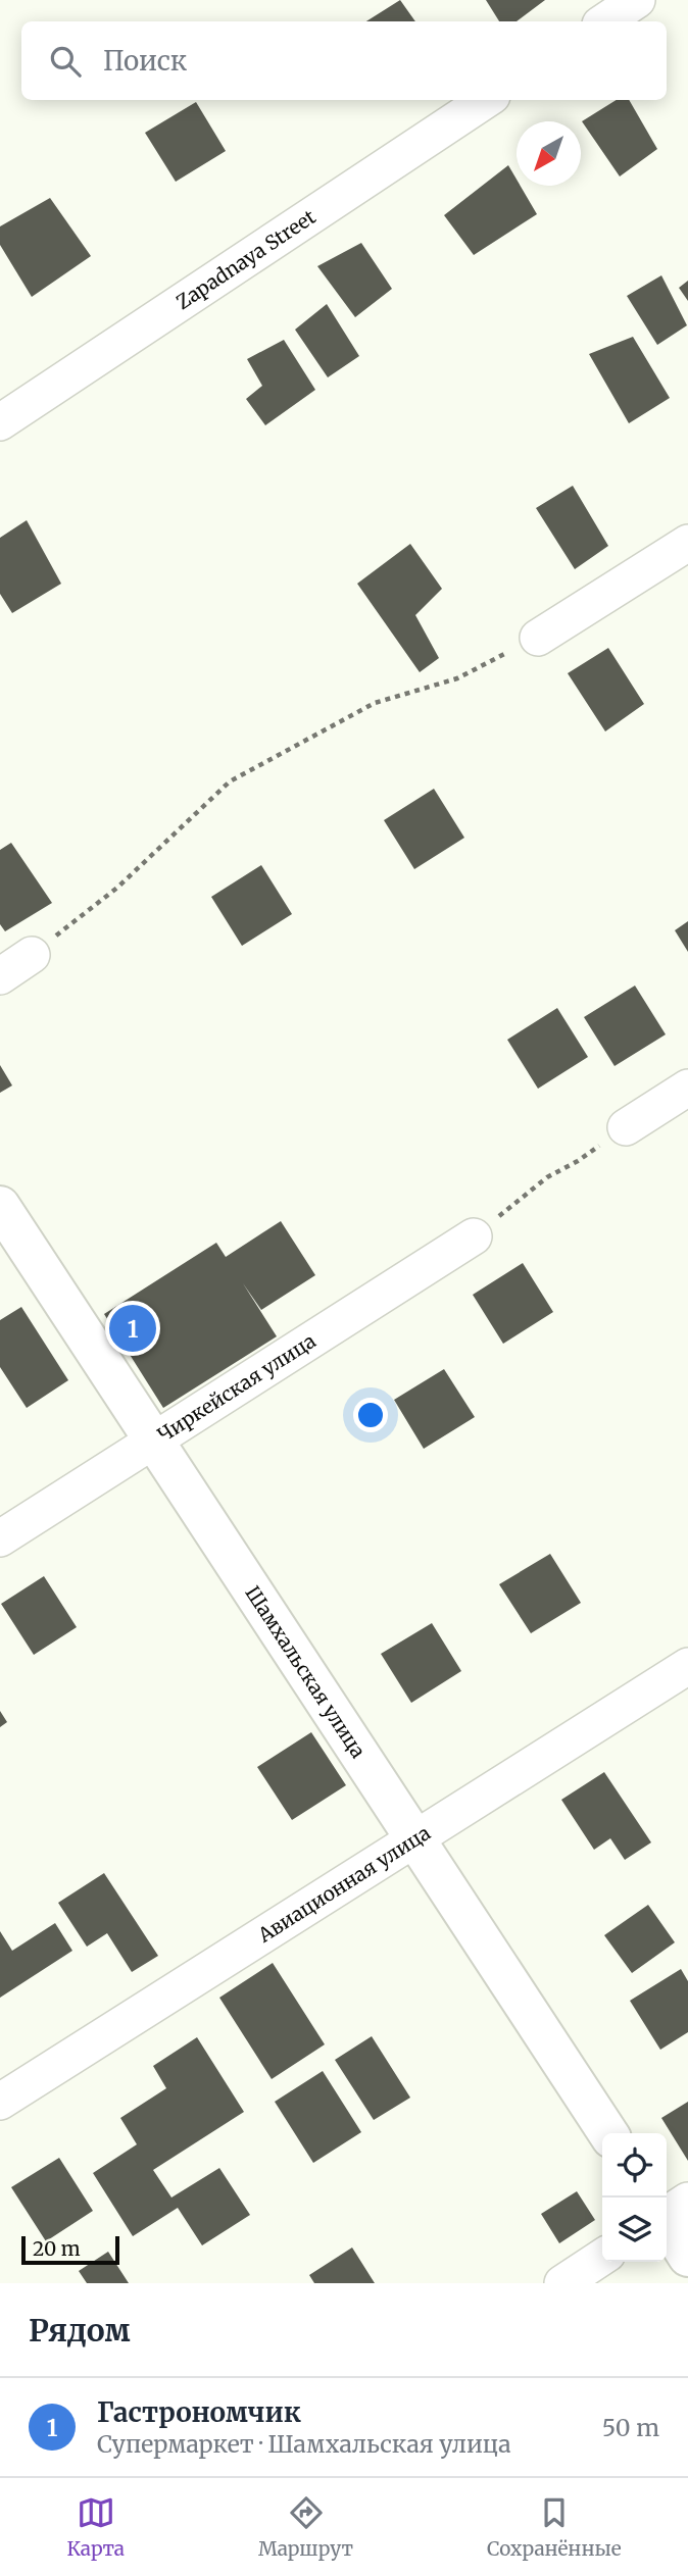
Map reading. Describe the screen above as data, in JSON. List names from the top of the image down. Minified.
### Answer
{"streets":{"street":["Zapadnaya Street","Чиркейская улица","Шамхальская улица","Авиационная улица"]},"crossings":[["Чиркейская улица","Шамхальская улица"],["Шамхальская улица","Авиационная улица"]],"scale_bar":"20 m","north":"bottom left","page":{"search":"Поиск","pins":"1","scale":"20 m","heading":"Рядом","list":[{"mark":"1","name":"Гастрономчик","note":"Супермаркет · Шамхальская улица","value":"50 m"}],"nav":["Карта","Маршрут","Сохранённые"]}}
